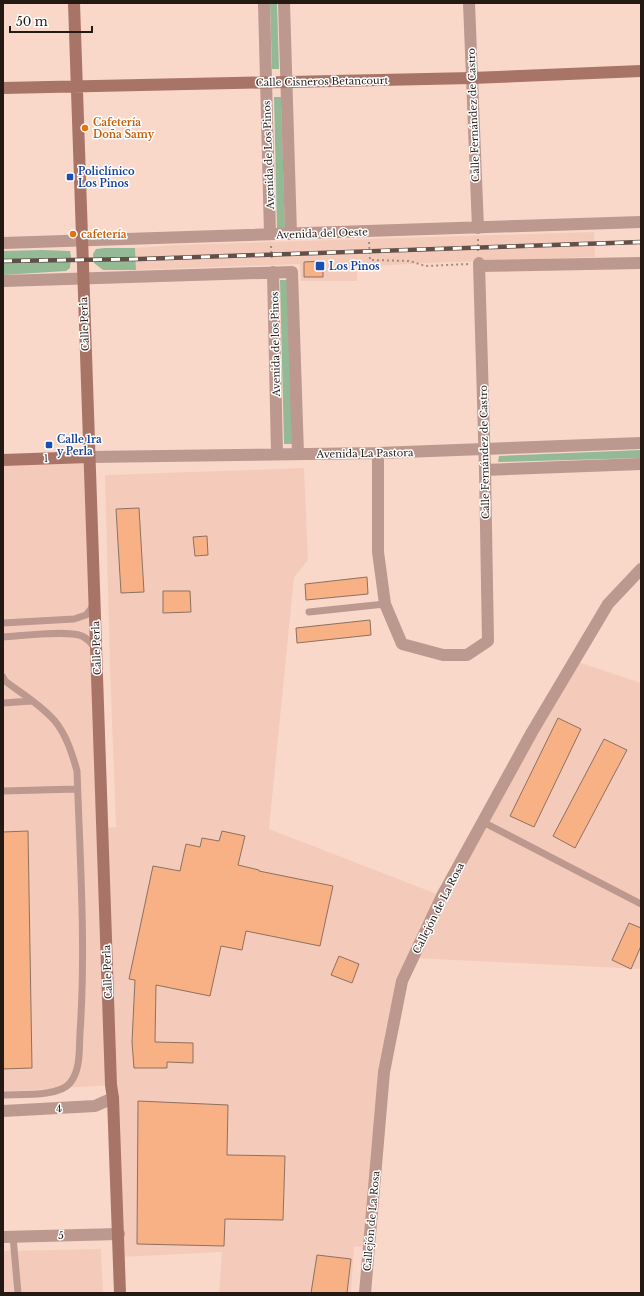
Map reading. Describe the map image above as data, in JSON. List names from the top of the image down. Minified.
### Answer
{"streets":{"main road":["Calle Cisneros Betancourt","Calle Perla","1"],"street":["Calle Fernández de Castro","Avenida de Los Pinos","Avenida del Oeste","Avenida de los Pinos","Avenida La Pastora","Callejón de La Rosa","4","5"]},"crossings":[["Calle Cisneros Betancourt","Calle Fernández de Castro"],["Calle Cisneros Betancourt","Avenida de Los Pinos"],["Calle Cisneros Betancourt","Calle Perla"],["Calle Fernández de Castro","Avenida del Oeste"],["Calle Fernández de Castro","Avenida La Pastora"],["Avenida de Los Pinos","Avenida del Oeste"],["Avenida del Oeste","Calle Perla"],["Calle Perla","Avenida La Pastora"],["Calle Perla","1"],["Calle Perla","4"],["Calle Perla","5"],["Avenida de los Pinos","Avenida La Pastora"],["Avenida La Pastora","1"]],"places":{"other":["Cafetería Doña Samy","cafetería"],"transit":["Policlínico Los Pinos","Los Pinos","Calle 1ra y Perla"]},"scale_bar":"50 m"}
